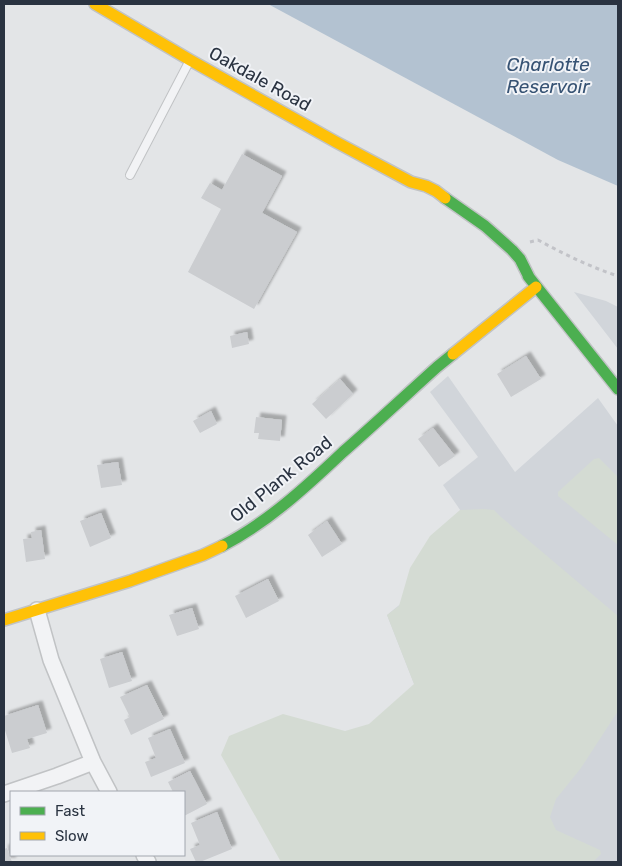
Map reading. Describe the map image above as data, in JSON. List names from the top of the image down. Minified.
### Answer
{"streets":{"main road":["Oakdale Road","Old Plank Road"]},"crossings":[["Oakdale Road","Old Plank Road"]],"water":["Charlotte Reservoir"],"legend":["Fast","Slow"]}
